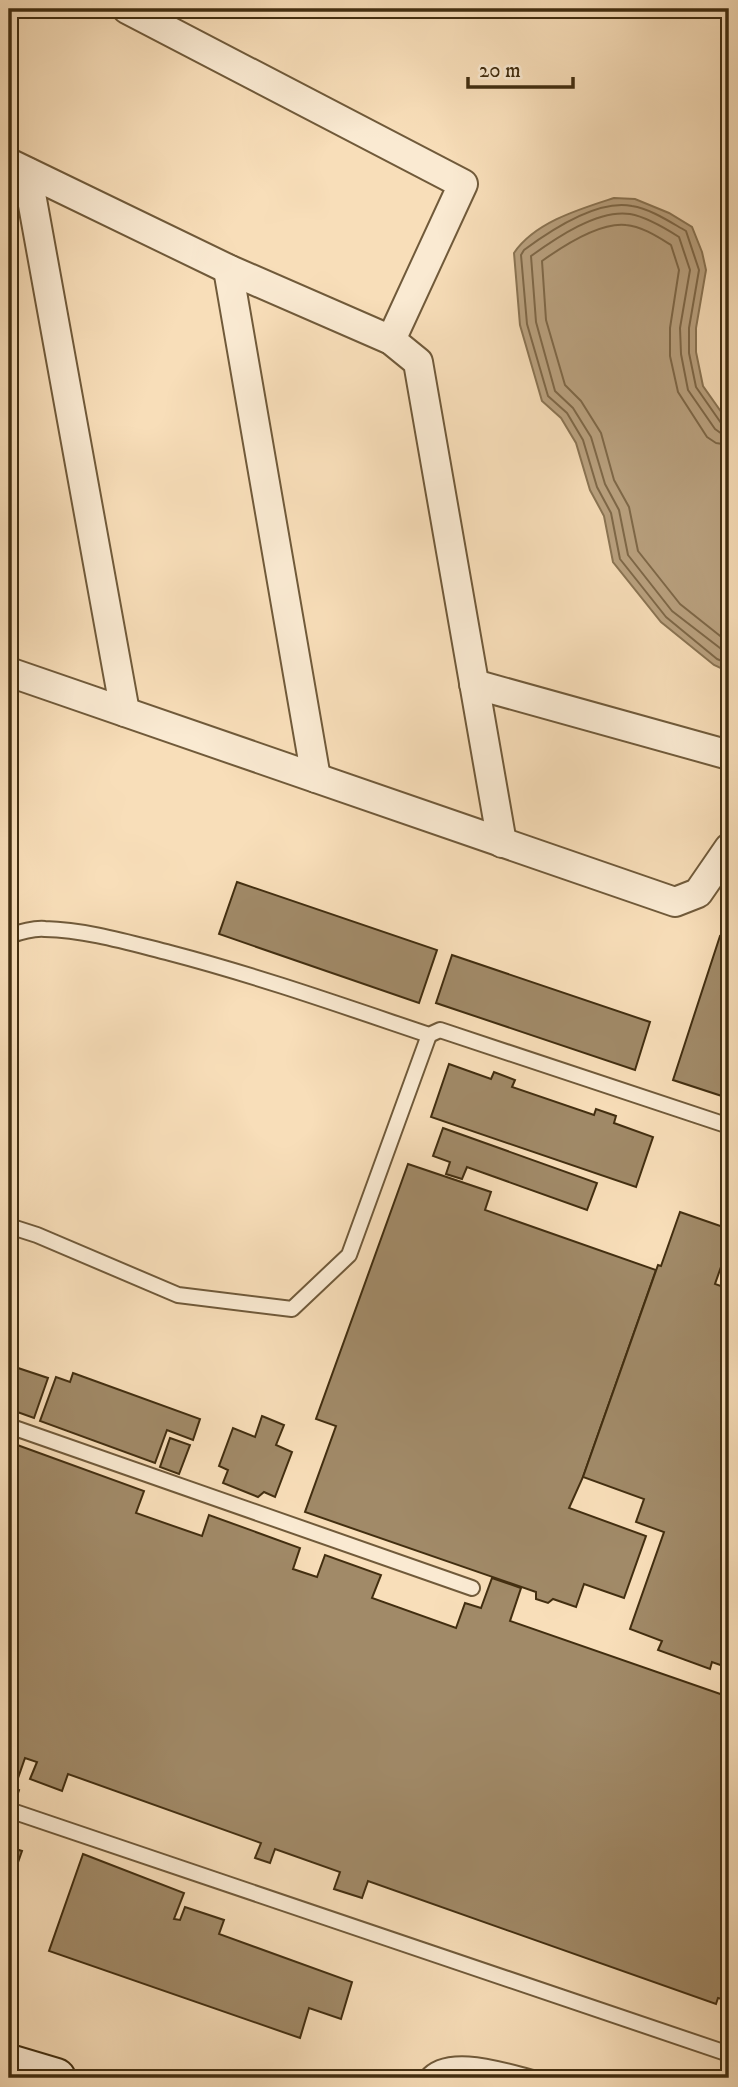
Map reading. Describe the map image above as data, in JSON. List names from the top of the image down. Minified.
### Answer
{"scale_bar":"20 m"}
